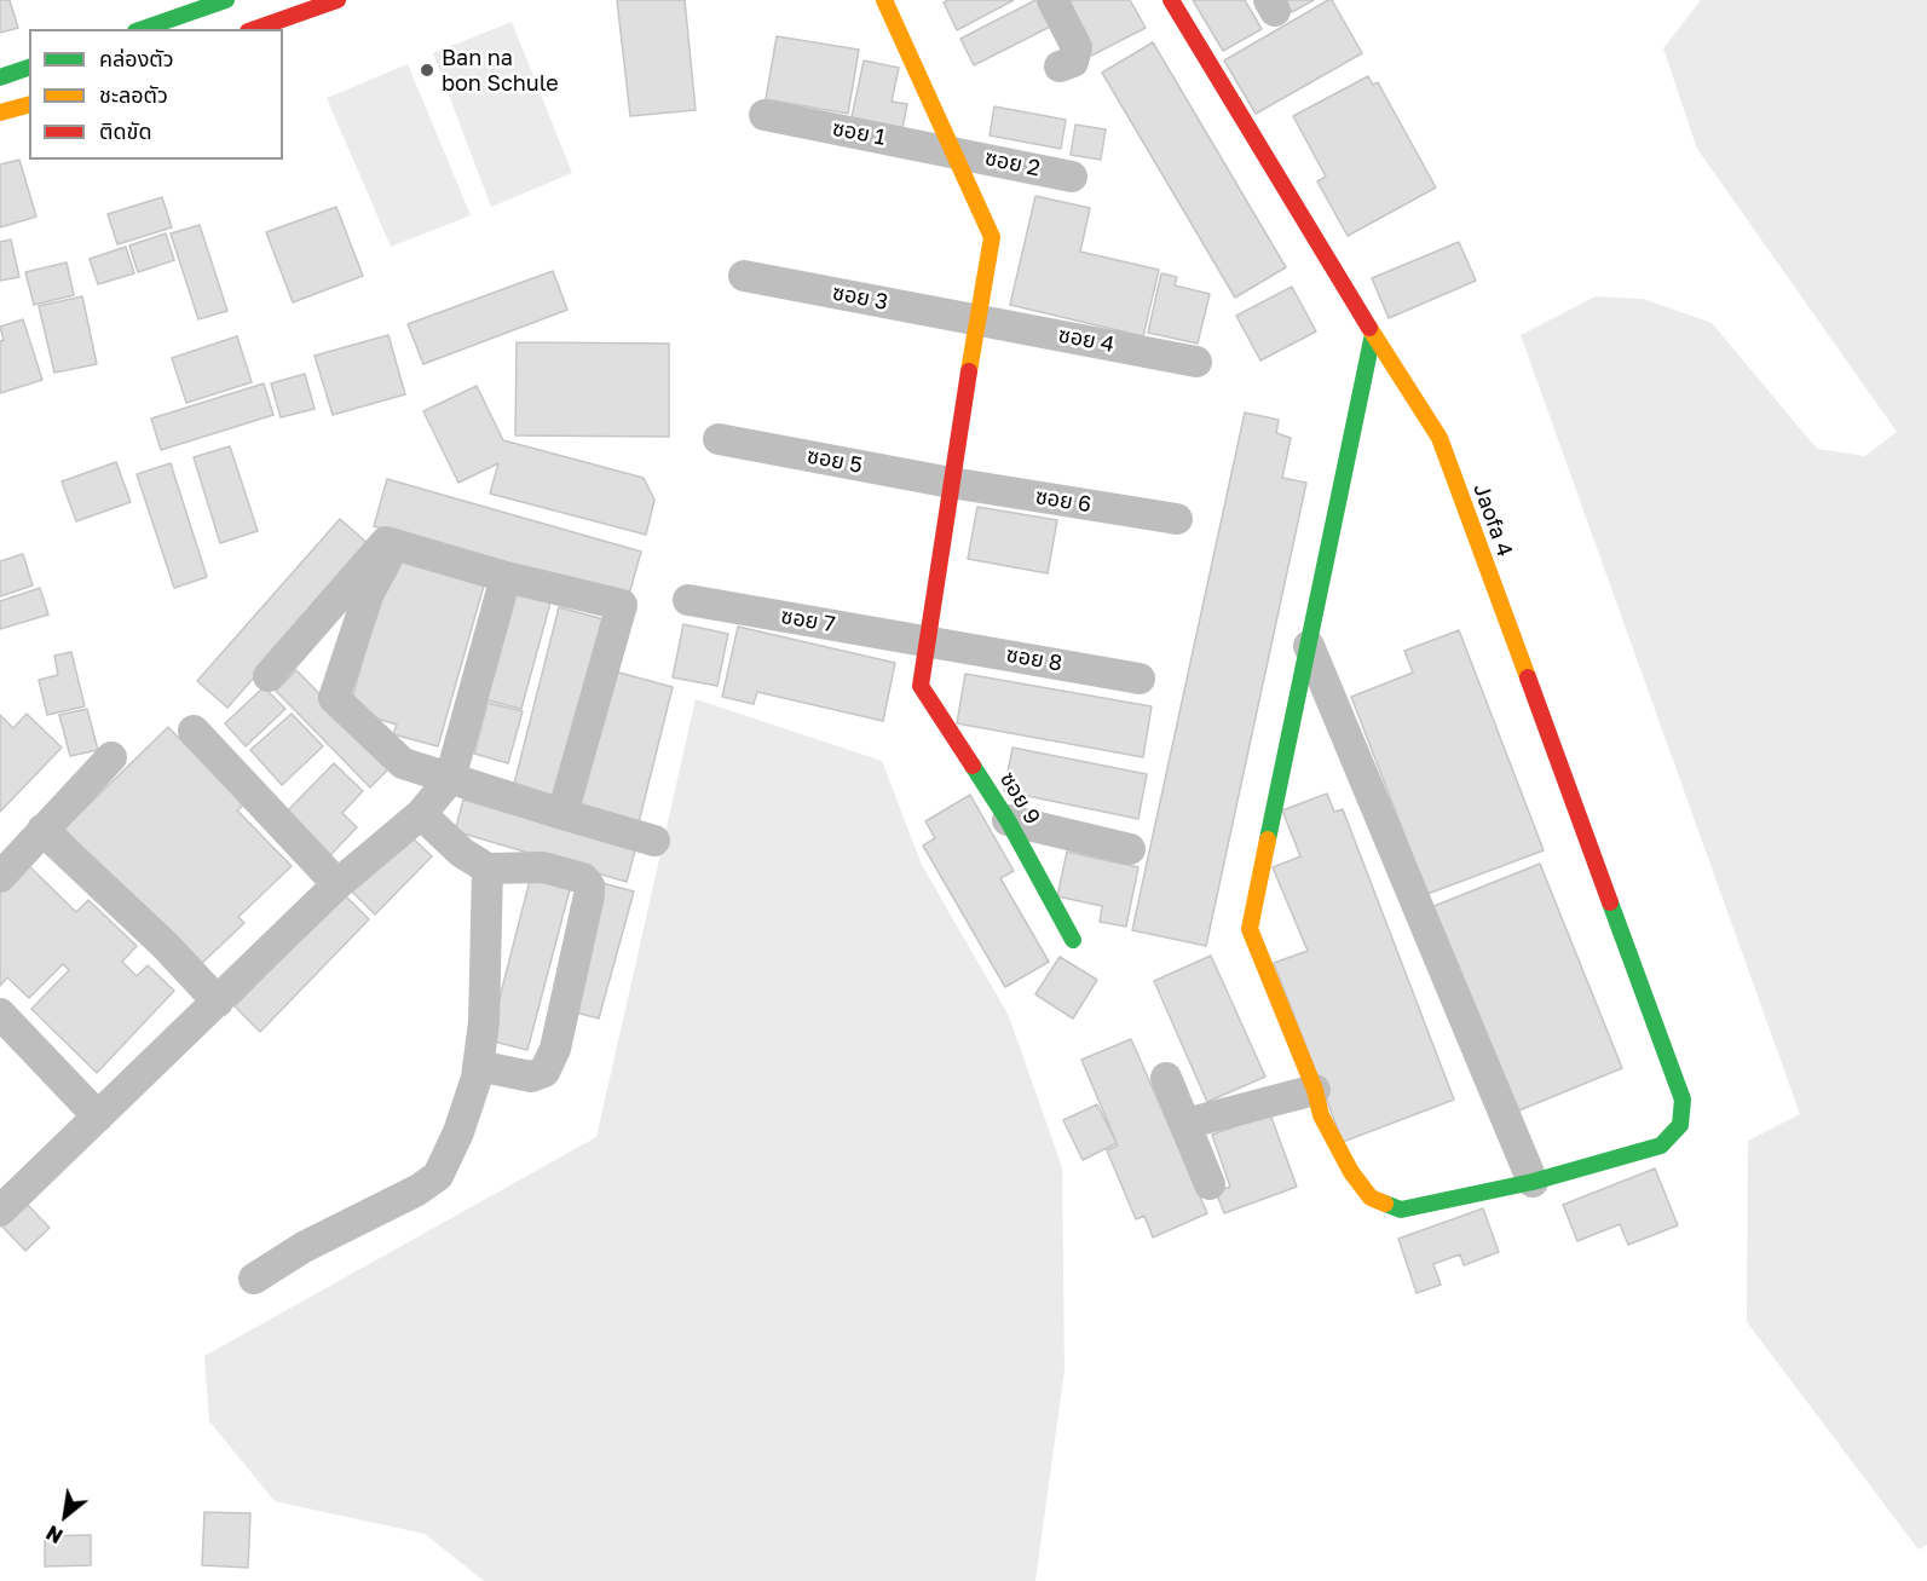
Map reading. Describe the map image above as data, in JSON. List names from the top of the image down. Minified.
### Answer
{"streets":{"street":["ซอย 1","ซอย 2","ซอย 3","ซอย 4","ซอย 5","ซอย 6","Jaofa 4","ซอย 7","ซอย 8","ซอย 9"]},"crossings":[["ซอย 1","ซอย 2"],["ซอย 3","ซอย 4"],["ซอย 5","ซอย 6"],["ซอย 7","ซอย 8"],["ซอย 7","ซอย 9"],["ซอย 8","ซอย 9"]],"places":["Ban na bon Schule"],"legend":["คล่องตัว","ชะลอตัว","ติดขัด"],"north":"bottom left"}
